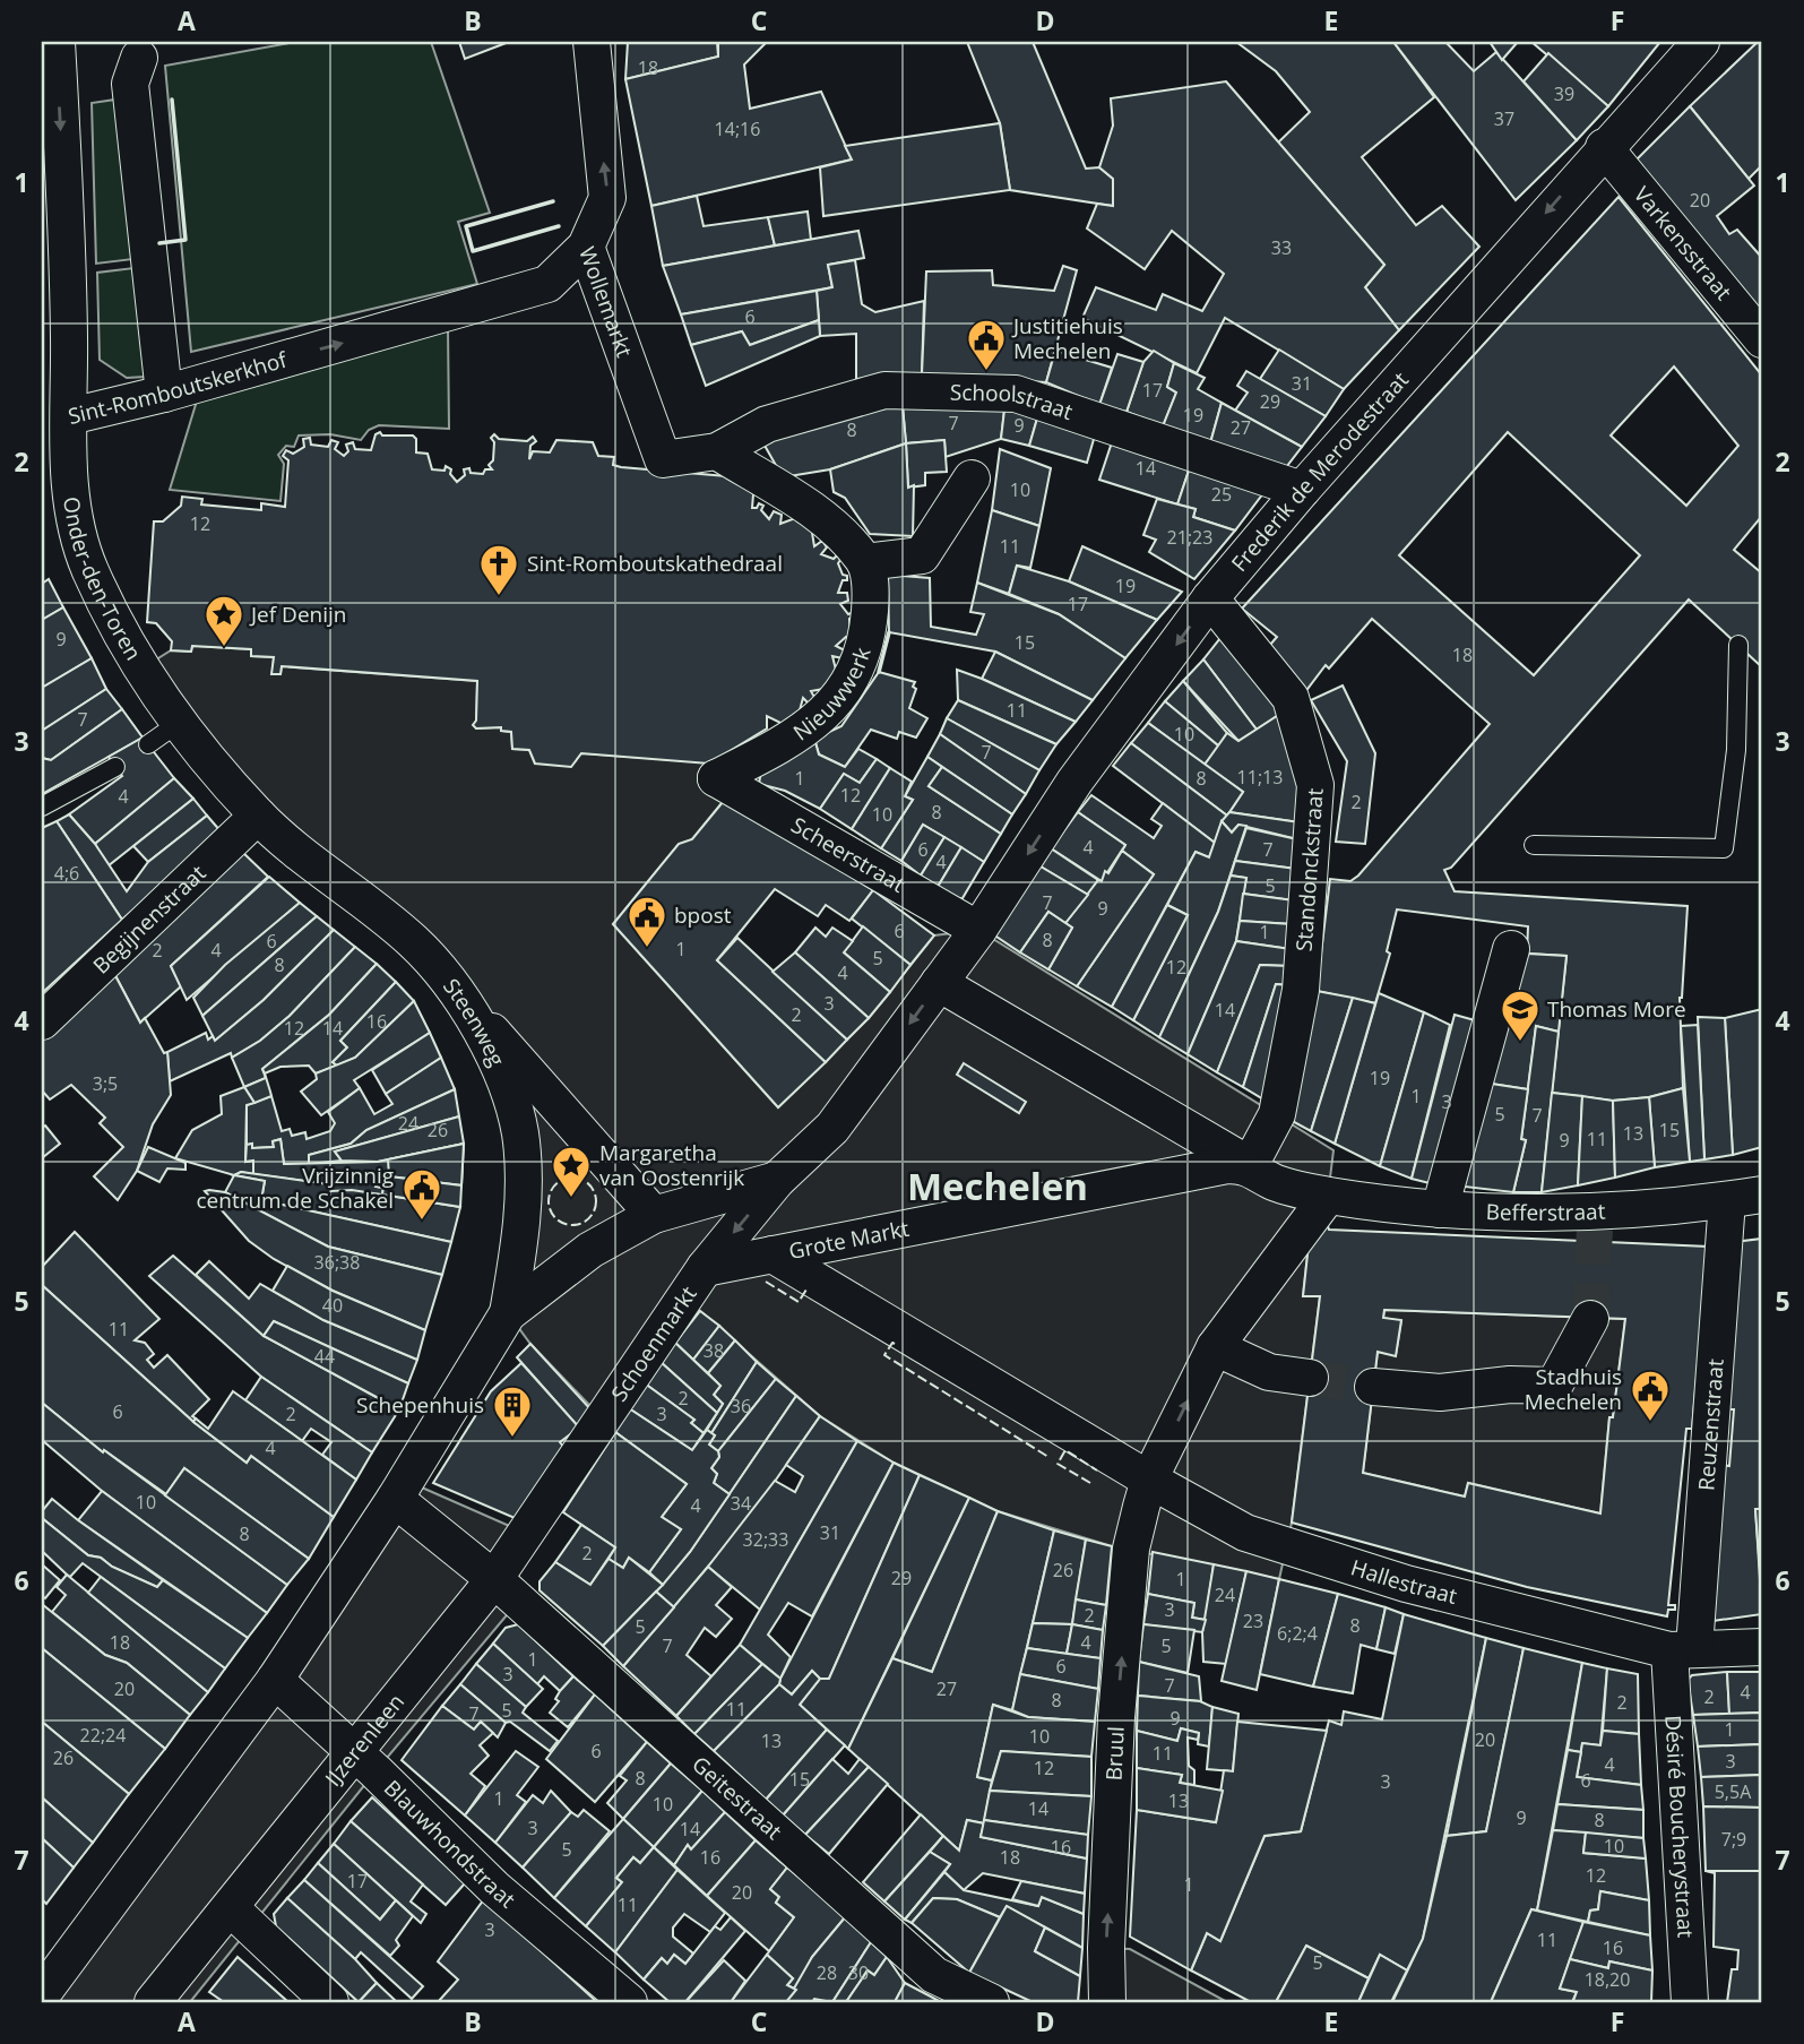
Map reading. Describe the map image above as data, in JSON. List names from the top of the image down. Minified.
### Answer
{"streets":{"street":["Varkensstraat","Wollemarkt","Sint-Romboutskerkhof","Schoolstraat","Frederik de Merodestraat","Onder-den-Toren","Nieuwwerk","Scheerstraat","Standonckstraat","Begijnenstraat","Steenweg","Befferstraat","Grote Markt","Schoenmarkt","Reuzenstraat","Hallestraat","IJzerenleen","Bruul","Geitestraat","Désiré Boucherystraat","Blauwhondstraat"]},"crossings":[["Varkensstraat","Frederik de Merodestraat"],["Wollemarkt","Sint-Romboutskerkhof"],["Wollemarkt","Schoolstraat"],["Sint-Romboutskerkhof","Onder-den-Toren"],["Schoolstraat","Frederik de Merodestraat"],["Frederik de Merodestraat","Scheerstraat"],["Frederik de Merodestraat","Standonckstraat"],["Onder-den-Toren","Begijnenstraat"],["Onder-den-Toren","Steenweg"],["Nieuwwerk","Scheerstraat"],["Standonckstraat","Grote Markt"],["Begijnenstraat","Steenweg"],["Befferstraat","Reuzenstraat"],["Grote Markt","Schoenmarkt"],["Grote Markt","Hallestraat"],["Grote Markt","Bruul"],["Schoenmarkt","IJzerenleen"],["Schoenmarkt","Geitestraat"],["Reuzenstraat","Hallestraat"],["Reuzenstraat","Désiré Boucherystraat"],["Hallestraat","Bruul"],["Hallestraat","Désiré Boucherystraat"],["IJzerenleen","Geitestraat"],["IJzerenleen","Blauwhondstraat"]],"one_way":["Wollemarkt","Frederik de Merodestraat","Bruul"],"districts":["Mechelen"],"places":{"public building":["Justitiehuis Mechelen","bpost","Vrijzinnig centrum de Schakel","Stadhuis Mechelen"],"church":["Sint-Romboutskathedraal"],"place":["Jef Denijn","Margaretha van Oostenrijk"],"school or university":["Thomas More"],"building":["Schepenhuis"]},"house_numbers":["18","39","37","14;16","20","33","6","31","17","29","19","7","9","27","8","14","10","25","12","21;23","11","19","17","9","15","18","11","7","10","7","11;13","1","8","12","4","2","8","10","4","6","7","4","4;6","5","7","9","6","1","8","6","1","2","4","5","8","12","4","3","14","2","16","12","14","19","3;5","1","3","5","7","24","26","15","13","11","9","36;38","40","11","38","44","2","36","6","2","3","4","10","34","4","31","8","32;33","2","26","29","1","24","3","2","23","8","5","6;2;4","18","4","7","5","1","6","3","7","20","27","4","2","8","2","11","5","7","9","1","22;24","10","20","13","6","11","26","3","4","12","8","15","6","3","5,5A","1","13","10","14","9","8","3","14","7;9","10","16","5","16","18","12","17","1","20","11","3","11","16","5","28","30","18,20"],"grid":{"columns":["A","B","C","D","E","F"],"rows":["1","2","3","4","5","6","7"]}}
